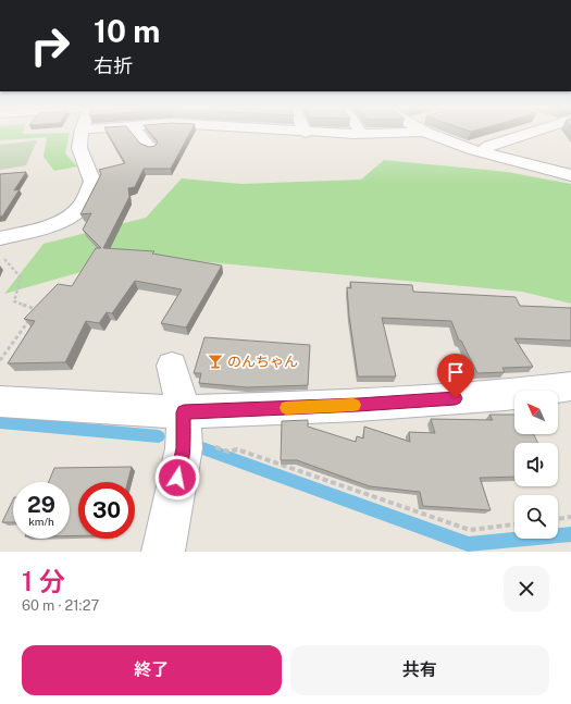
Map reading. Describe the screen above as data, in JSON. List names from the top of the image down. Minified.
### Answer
{"places":{"bar":["のんちゃん"]},"north":"top left","page":{"turn":["10 m","右折"],"speed":"29 km/h","limit":"30","heading":["1 分","60 m · 21:27"],"buttons":["終了","共有"]}}
